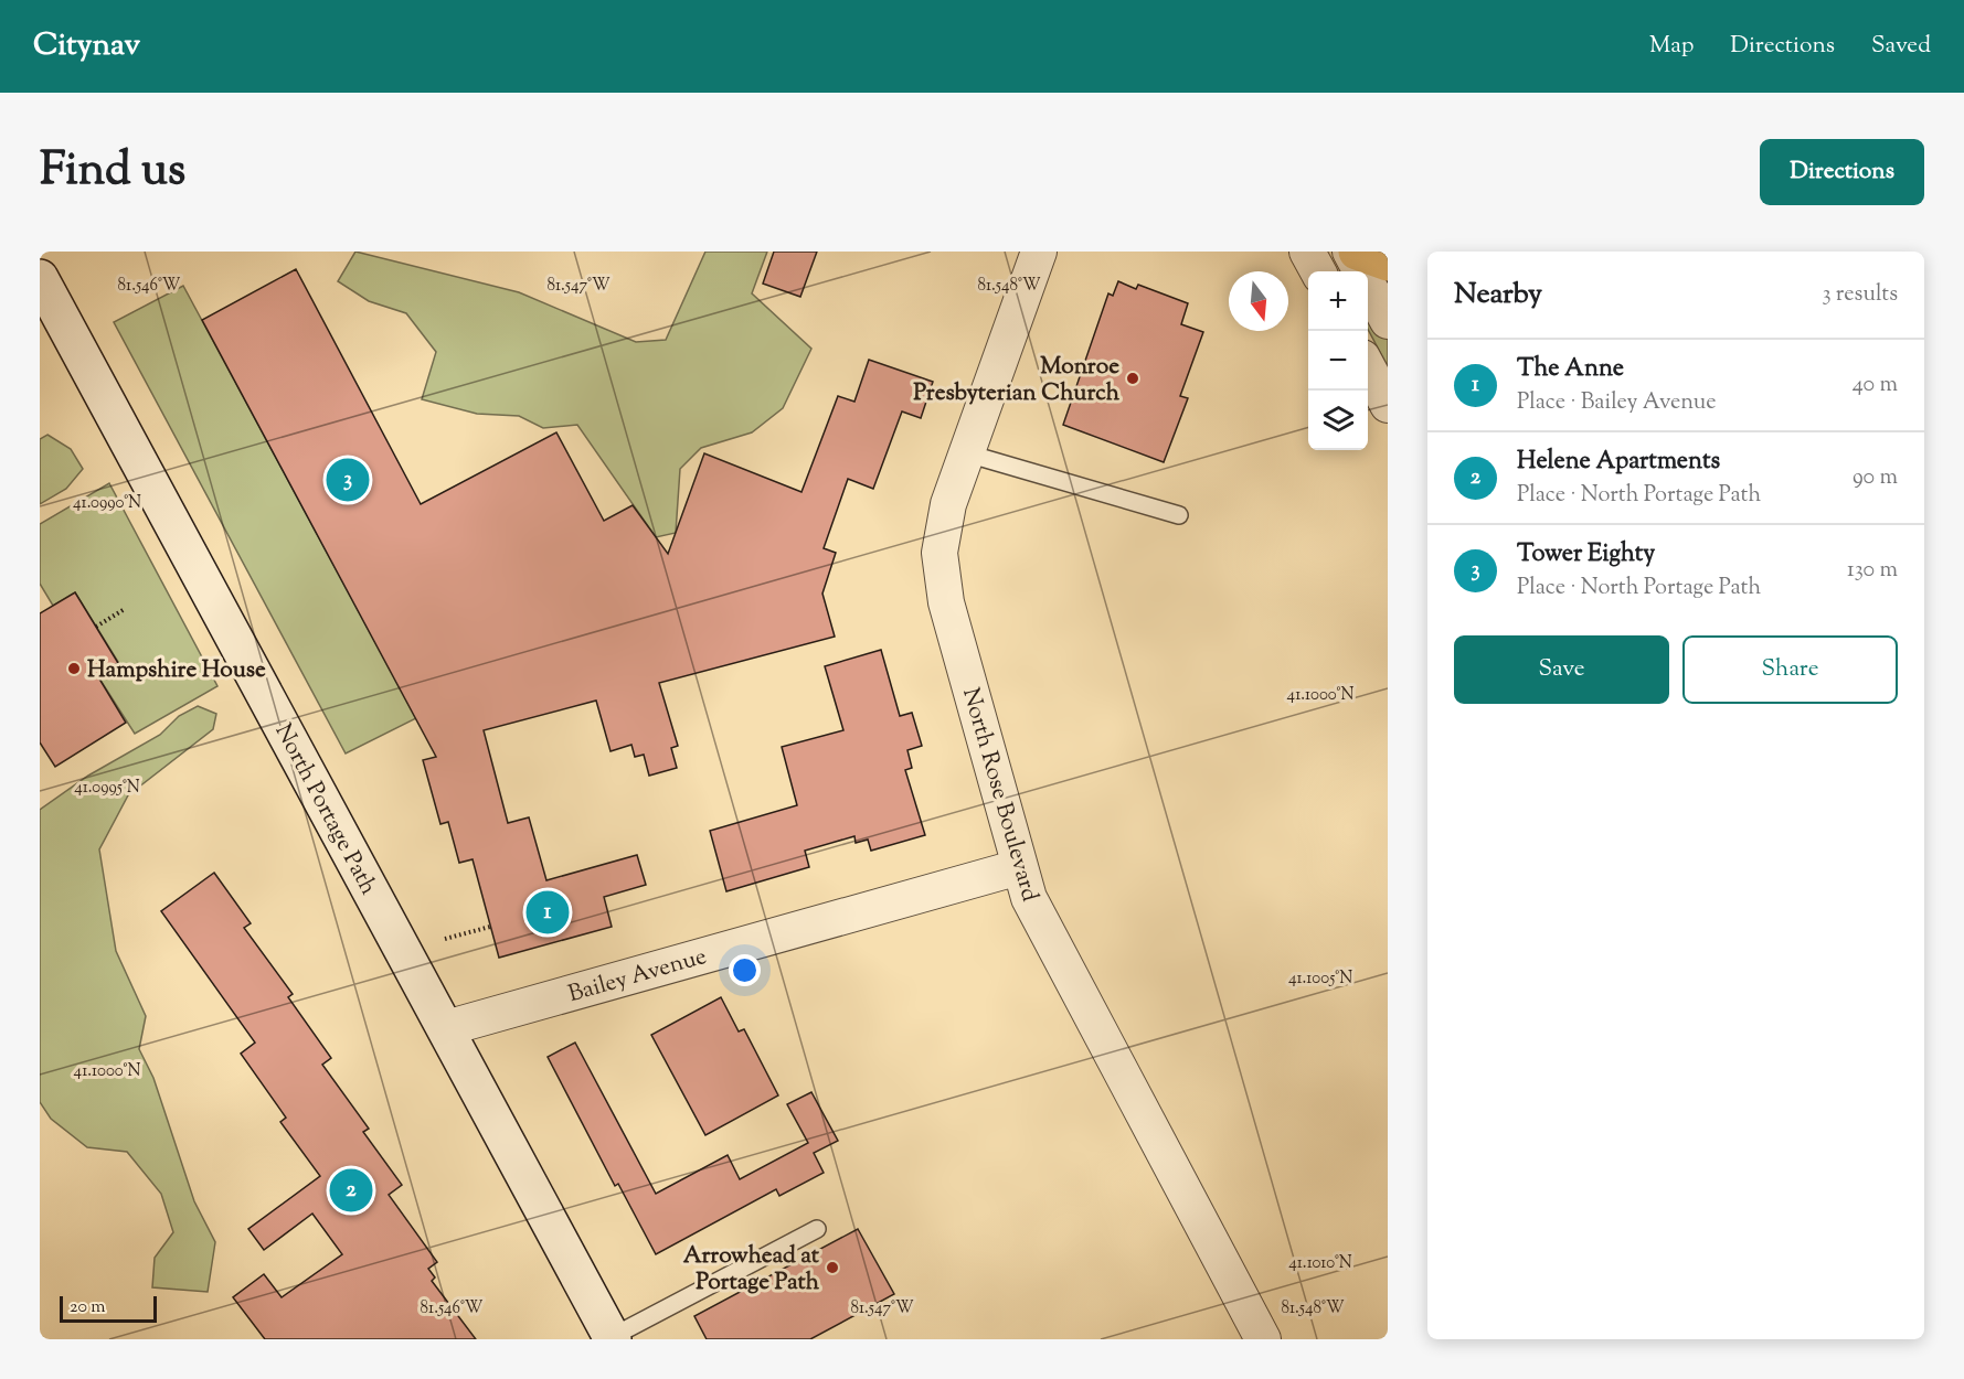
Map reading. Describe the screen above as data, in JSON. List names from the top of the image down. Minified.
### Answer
{"streets":{"main road":["North Portage Path"],"street":["North Rose Boulevard","Bailey Avenue"]},"crossings":[["North Rose Boulevard","Bailey Avenue"],["North Portage Path","Bailey Avenue"]],"places":["Monroe Presbyterian Church","Hampshire House","Arrowhead at Portage Path"],"scale_bar":"20 m","north":"bottom","page":{"header":"Citynav","nav":["Map","Directions","Saved"],"title":"Find us","buttons":["Directions",["Save","Share"]],"heading":["Nearby","3 results"],"map_buttons":["+","−"],"list":[{"mark":"1","name":"The Anne","note":"Place · Bailey Avenue","value":"40 m"},{"mark":"2","name":"Helene Apartments","note":"Place · North Portage Path","value":"90 m"},{"mark":"3","name":"Tower Eighty","note":"Place · North Portage Path","value":"130 m"}],"pins":["3","1","2"],"scale":"20 m"},"coordinates":["81.546°W","81.547°W","81.548°W","41.0990°N","41.1000°N","41.0995°N","41.1005°N","41.1010°N"]}
